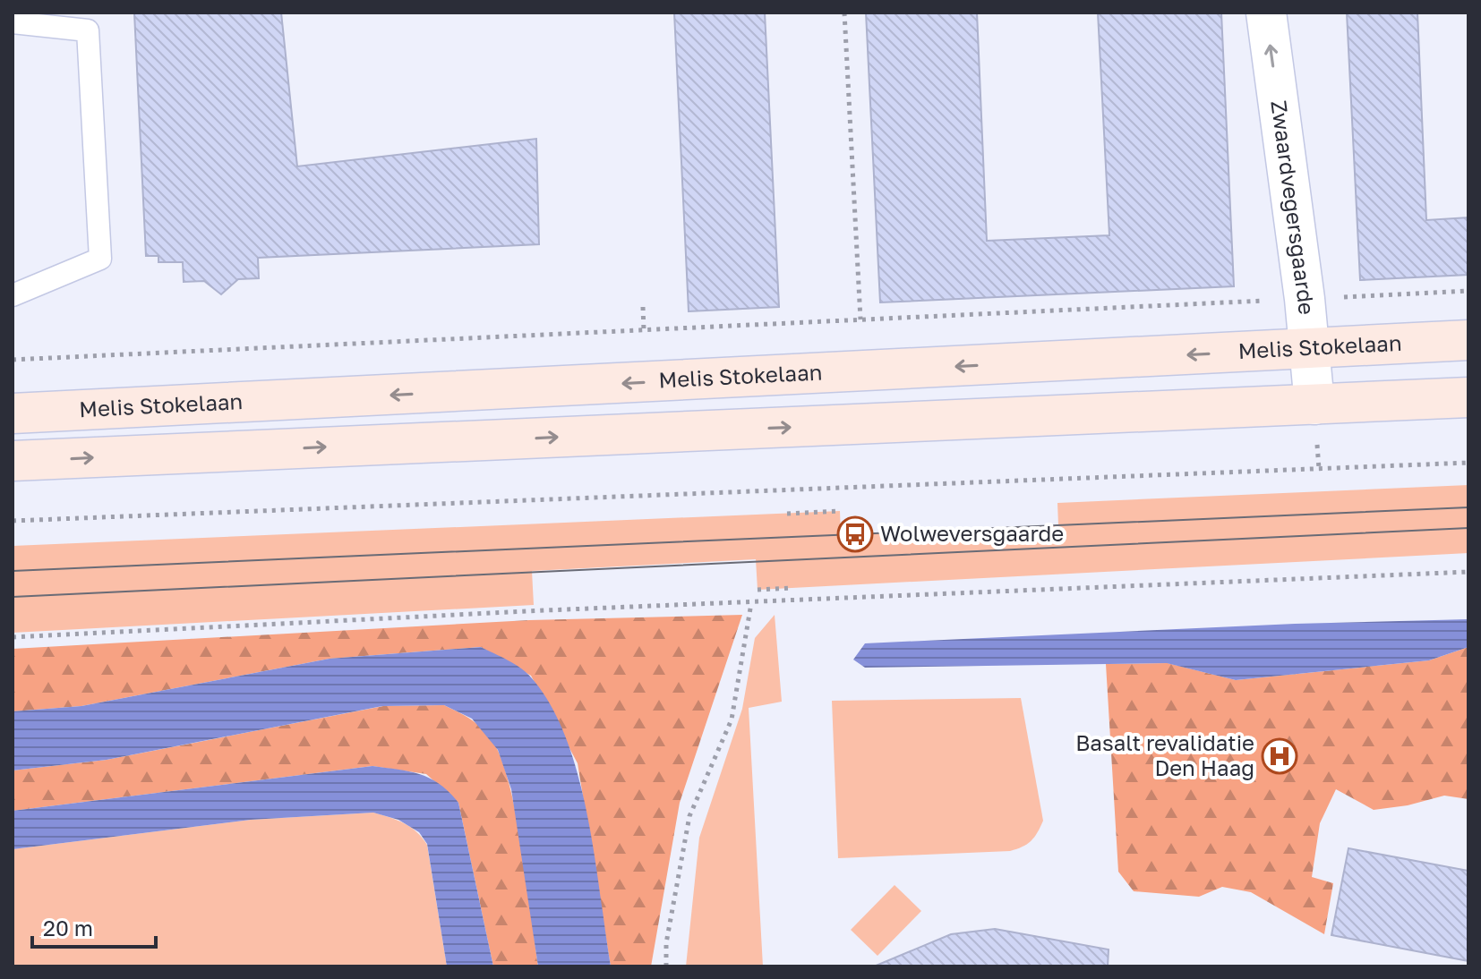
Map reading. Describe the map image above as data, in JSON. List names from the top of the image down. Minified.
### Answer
{"streets":{"street":["Zwaardvegersgaarde","Melis Stokelaan"]},"crossings":[["Zwaardvegersgaarde","Melis Stokelaan"]],"one_way":["Zwaardvegersgaarde"],"places":{"bus stop":["Wolweversgaarde"],"hospital":["Basalt revalidatie Den Haag"]},"scale_bar":"20 m"}
